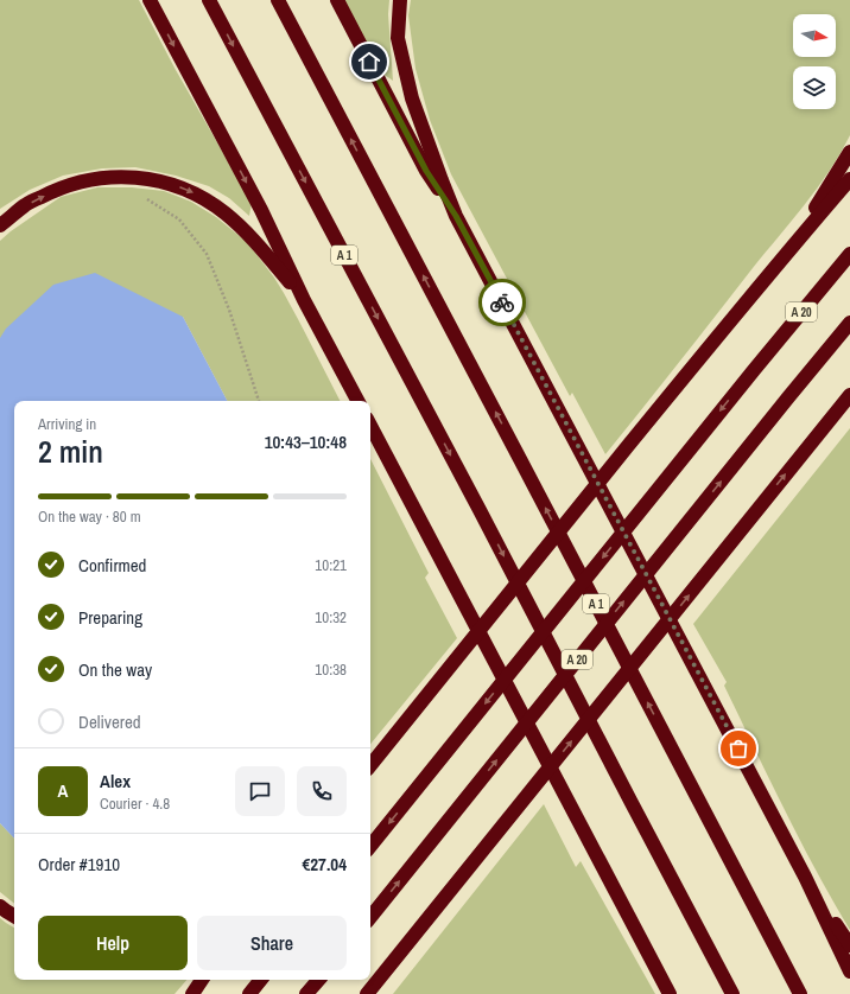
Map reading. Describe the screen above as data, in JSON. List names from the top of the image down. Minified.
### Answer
{"streets":{"highway":["A 1","A 20"]},"north":"right","page":{"heading":["2 min","Arriving in","10:43–10:48"],"panel":["Alex","Courier · 4.8","Order #1910","€27.04"],"bar":"On the way · 80 m","list":[["Confirmed","10:21"],["Preparing","10:32"],["On the way","10:38"],"Delivered"],"round":"A","buttons":["Help","Share"]}}
